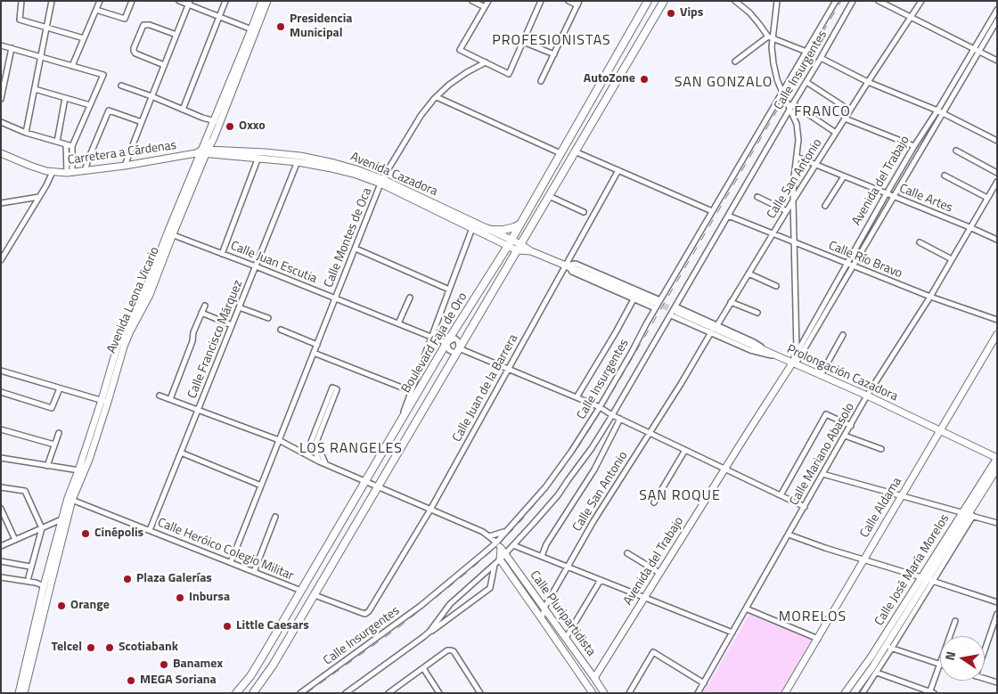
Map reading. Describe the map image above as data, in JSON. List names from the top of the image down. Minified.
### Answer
{"streets":{"main road":["Boulevard Faja de Oro"],"street":["Calle Insurgentes","Carretera a Cárdenas","Avenida Cazadora","Calle San Antonio","Avenida del Trabajo","Calle Artes","Calle Montes de Oca","Calle Río Bravo","Calle Juan Escutia","Avenida Leona Vicario","Calle Francisco Márquez","Prolongación Cazadora","Calle Juan de la Barrera","Calle Mariano Abasolo","Calle Aldama","Calle Heróico Colegio Militar","Calle José María Morelos","Calle Pluripartidista"]},"crossings":[["Calle Insurgentes","Calle Río Bravo"],["Calle Insurgentes","Prolongación Cazadora"],["Calle Insurgentes","Calle Pluripartidista"],["Carretera a Cárdenas","Avenida Cazadora"],["Carretera a Cárdenas","Avenida Leona Vicario"],["Avenida Cazadora","Calle Montes de Oca"],["Avenida Cazadora","Avenida Leona Vicario"],["Avenida Cazadora","Calle Francisco Márquez"],["Avenida Cazadora","Boulevard Faja de Oro"],["Calle San Antonio","Calle Artes"],["Calle San Antonio","Calle Río Bravo"],["Calle San Antonio","Calle Pluripartidista"],["Avenida del Trabajo","Calle Artes"],["Avenida del Trabajo","Calle Río Bravo"],["Avenida del Trabajo","Prolongación Cazadora"],["Avenida del Trabajo","Calle Pluripartidista"],["Calle Artes","Calle Mariano Abasolo"],["Calle Montes de Oca","Calle Juan Escutia"],["Calle Montes de Oca","Calle Heróico Colegio Militar"],["Calle Montes de Oca","Calle Pluripartidista"],["Calle Río Bravo","Calle Mariano Abasolo"],["Calle Juan Escutia","Avenida Leona Vicario"],["Calle Juan Escutia","Calle Francisco Márquez"],["Calle Juan Escutia","Boulevard Faja de Oro"],["Avenida Leona Vicario","Calle Heróico Colegio Militar"],["Calle Francisco Márquez","Calle Heróico Colegio Militar"],["Calle Francisco Márquez","Calle Pluripartidista"],["Boulevard Faja de Oro","Calle Juan de la Barrera"],["Boulevard Faja de Oro","Calle Heróico Colegio Militar"],["Boulevard Faja de Oro","Calle Pluripartidista"],["Prolongación Cazadora","Calle Mariano Abasolo"],["Prolongación Cazadora","Calle Aldama"],["Prolongación Cazadora","Calle José María Morelos"],["Calle Juan de la Barrera","Calle Pluripartidista"]],"districts":["PROFESIONISTAS","SAN GONZALO","FRANCO","LOS RANGELES","SAN ROQUE","MORELOS"],"places":["Vips","Presidencia Municipal","AutoZone","Oxxo","Cinépolis","Plaza Galerías","Inbursa","Orange","Little Caesars","Telcel","Scotiabank","Banamex","MEGA Soriana"],"north":"left"}
